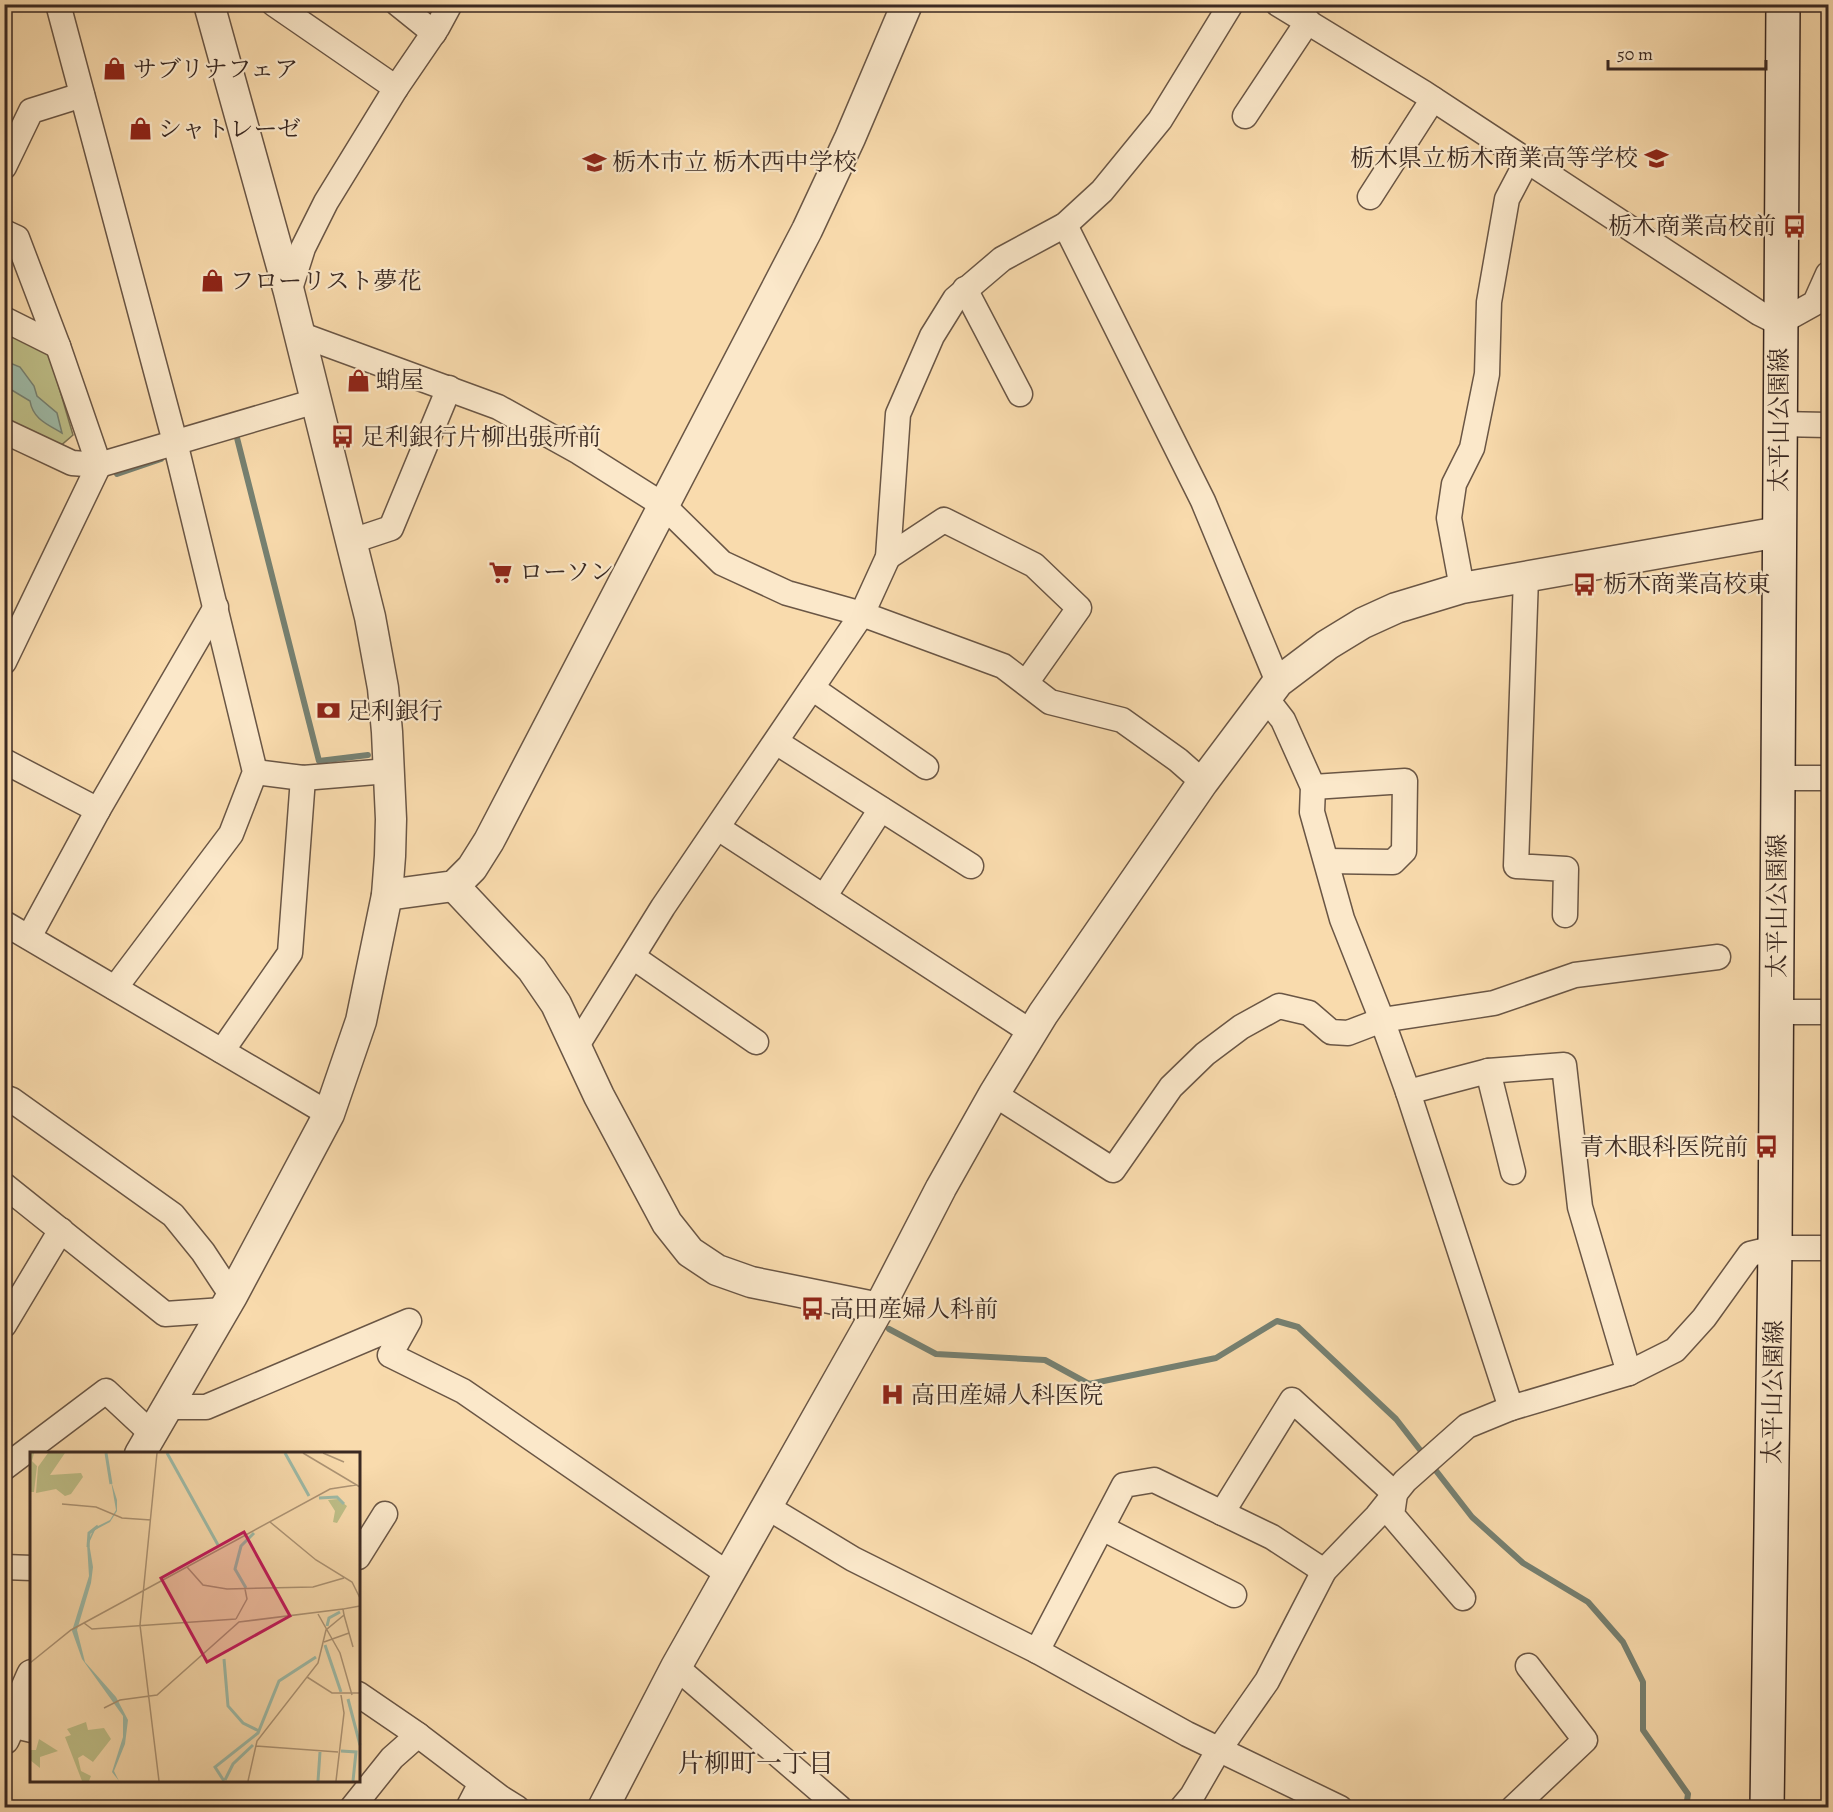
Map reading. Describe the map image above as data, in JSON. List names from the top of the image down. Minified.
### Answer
{"streets":{"main road":["太平山公園線"]},"districts":["片柳町一丁目"],"places":{"shop":["サブリナフェア","シャトレーゼ","フローリスト夢花","蛸屋"],"school or university":["栃木県立栃木商業高等学校","栃木市立 栃木西中学校"],"bus stop":["栃木商業高校前","足利銀行片柳出張所前","栃木商業高校東","青木眼科医院前","高田産婦人科前"],"supermarket":["ローソン"],"bank":["足利銀行"],"hospital":["高田産婦人科医院"]},"scale_bar":"50 m"}
